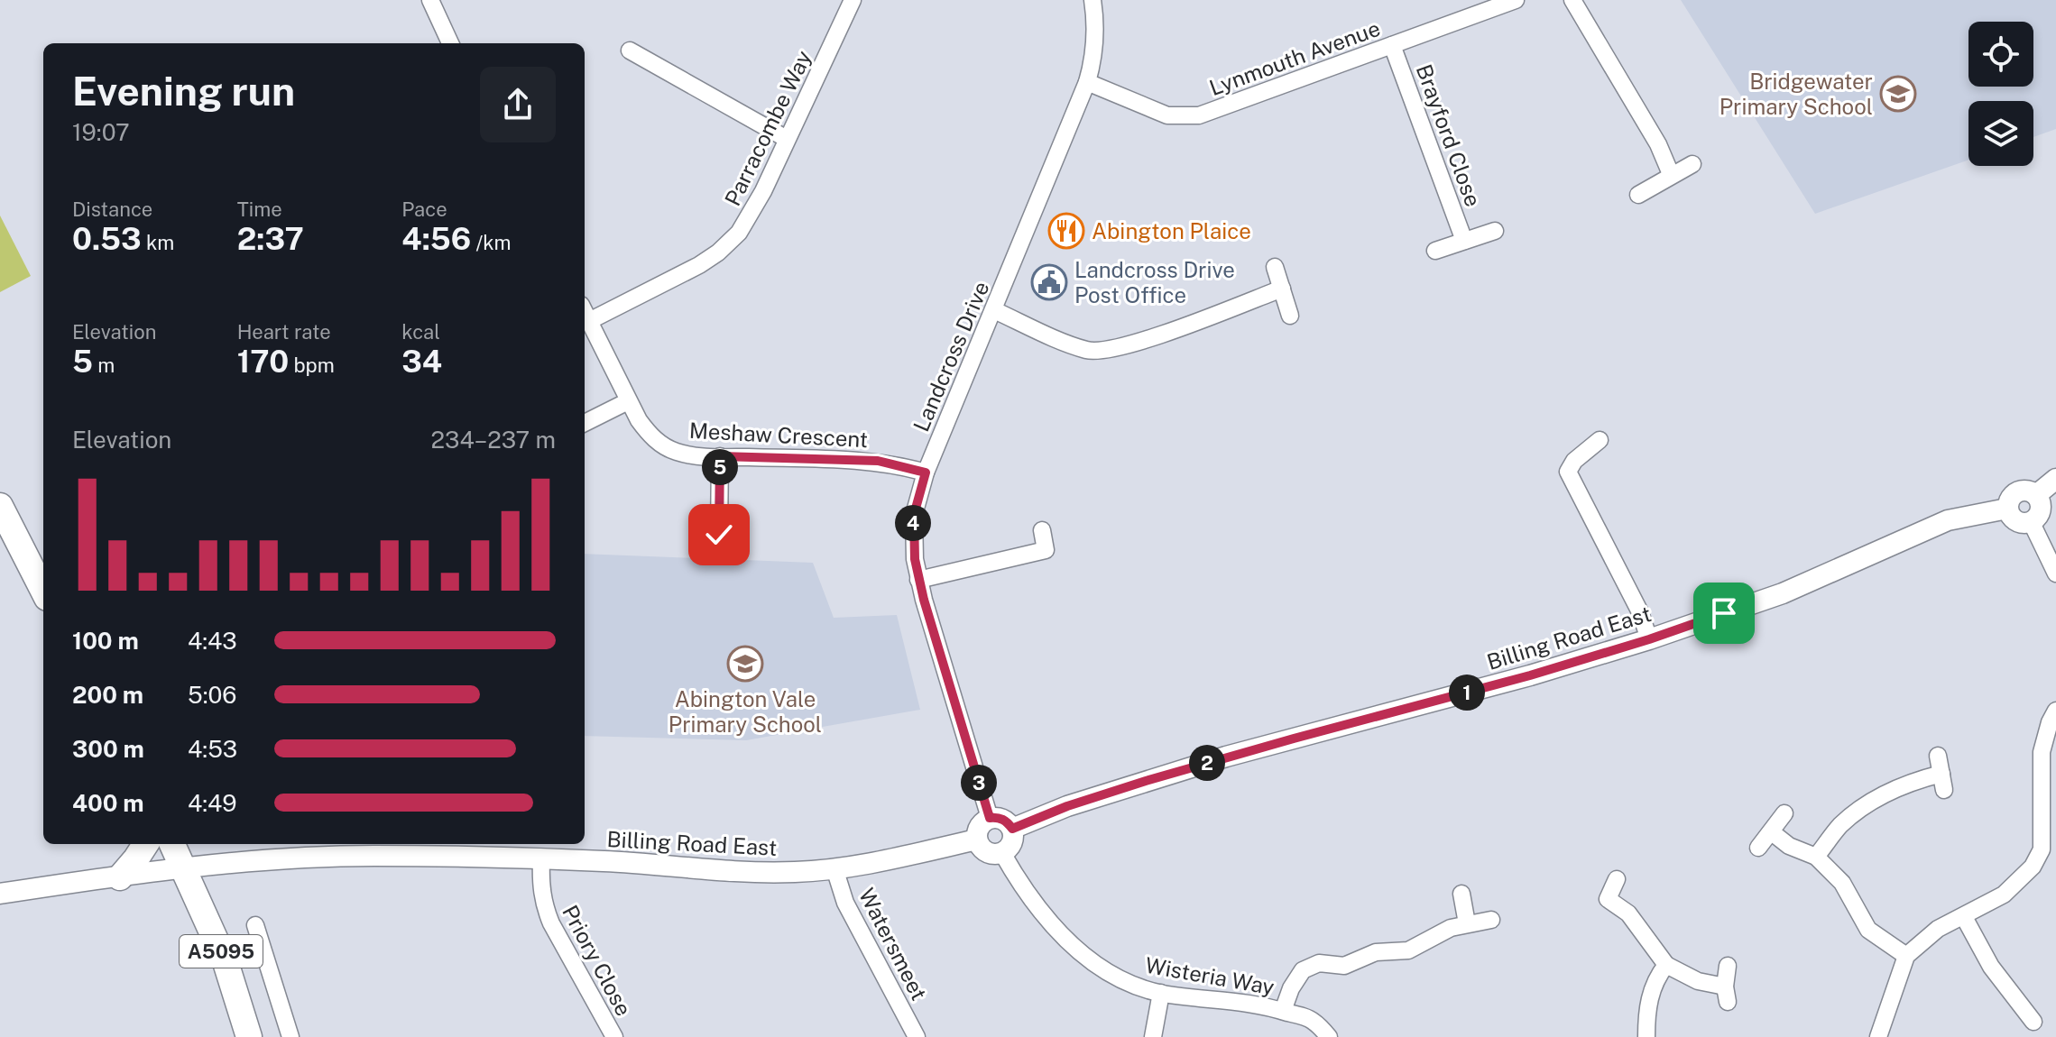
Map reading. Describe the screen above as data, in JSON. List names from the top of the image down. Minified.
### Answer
{"streets":{"main road":["A5095"],"street":["Lynmouth Avenue","Parracombe Way","Brayford Close","Landcross Drive","Meshaw Crescent","Billing Road East","Watersmeet","Priory Close","Wisteria Way"]},"crossings":[["Lynmouth Avenue","Brayford Close"],["Lynmouth Avenue","Landcross Drive"],["Parracombe Way","Meshaw Crescent"],["Landcross Drive","Meshaw Crescent"],["Landcross Drive","Billing Road East"],["Landcross Drive","Wisteria Way"],["Billing Road East","Watersmeet"],["Billing Road East","A5095"],["Billing Road East","Priory Close"],["Billing Road East","Wisteria Way"]],"places":{"school or university":["Bridgewater Primary School","Abington Vale Primary School"],"restaurant":["Abington Plaice"],"public building":["Landcross Drive Post Office"]},"page":{"heading":["Evening run","19:07"],"stats":[["Distance","0.53 km"],["Time","2:37"],["Pace","4:56 /km"],["Elevation","5 m"],["Heart rate","170 bpm"],["kcal","34"]],"chart":["Elevation","234–237 m"],"pins":["5","4","1","2","3"],"list":[{"name":"100 m","note":"4:43"},{"name":"200 m","note":"5:06"},{"name":"300 m","note":"4:53"},{"name":"400 m","note":"4:49"}]}}
